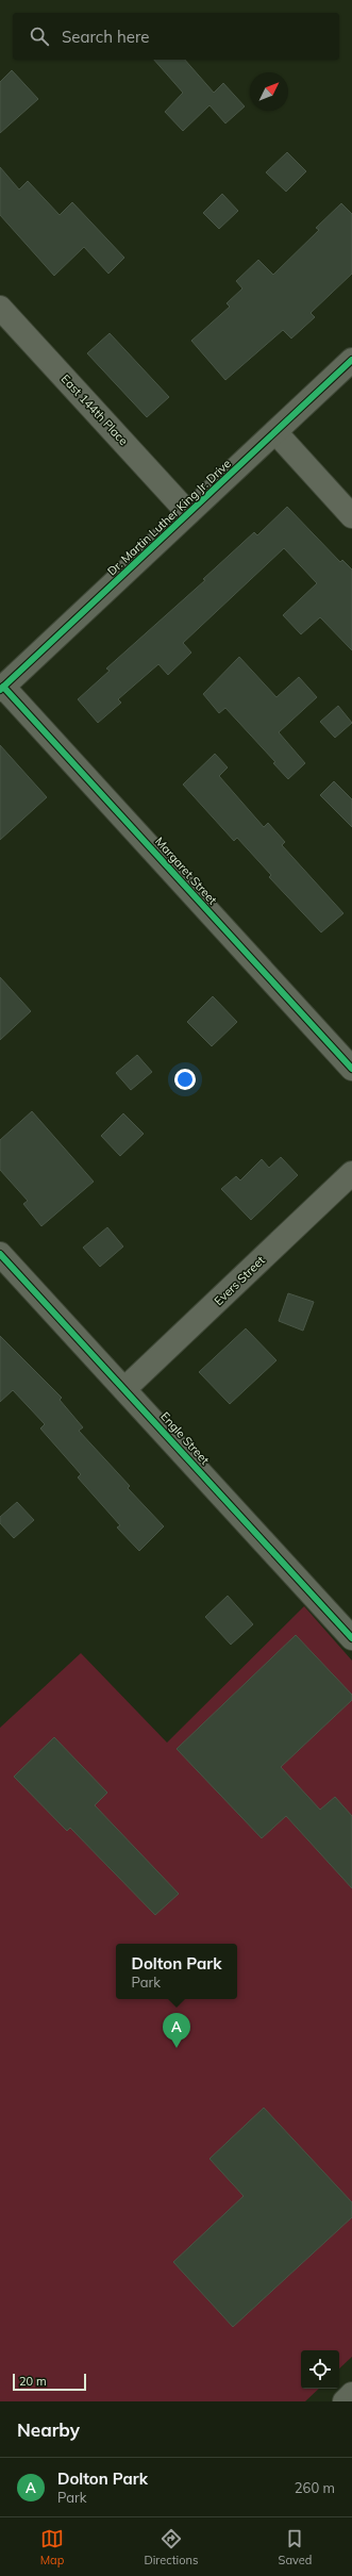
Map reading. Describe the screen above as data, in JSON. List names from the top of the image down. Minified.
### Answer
{"streets":{"street":["East 144th Place","Dr. Martin Luther King Jr. Drive","Margaret Street","Evers Street","Engle Street"]},"crossings":[["East 144th Place","Dr. Martin Luther King Jr. Drive"],["Dr. Martin Luther King Jr. Drive","Margaret Street"],["Evers Street","Engle Street"]],"scale_bar":"20 m","north":"top right","page":{"search":"Search here","popup":["Dolton Park","Park"],"pins":"A","scale":"20 m","heading":"Nearby","list":[{"mark":"A","name":"Dolton Park","note":"Park","value":"260 m"}],"nav":["Map","Directions","Saved"]}}
